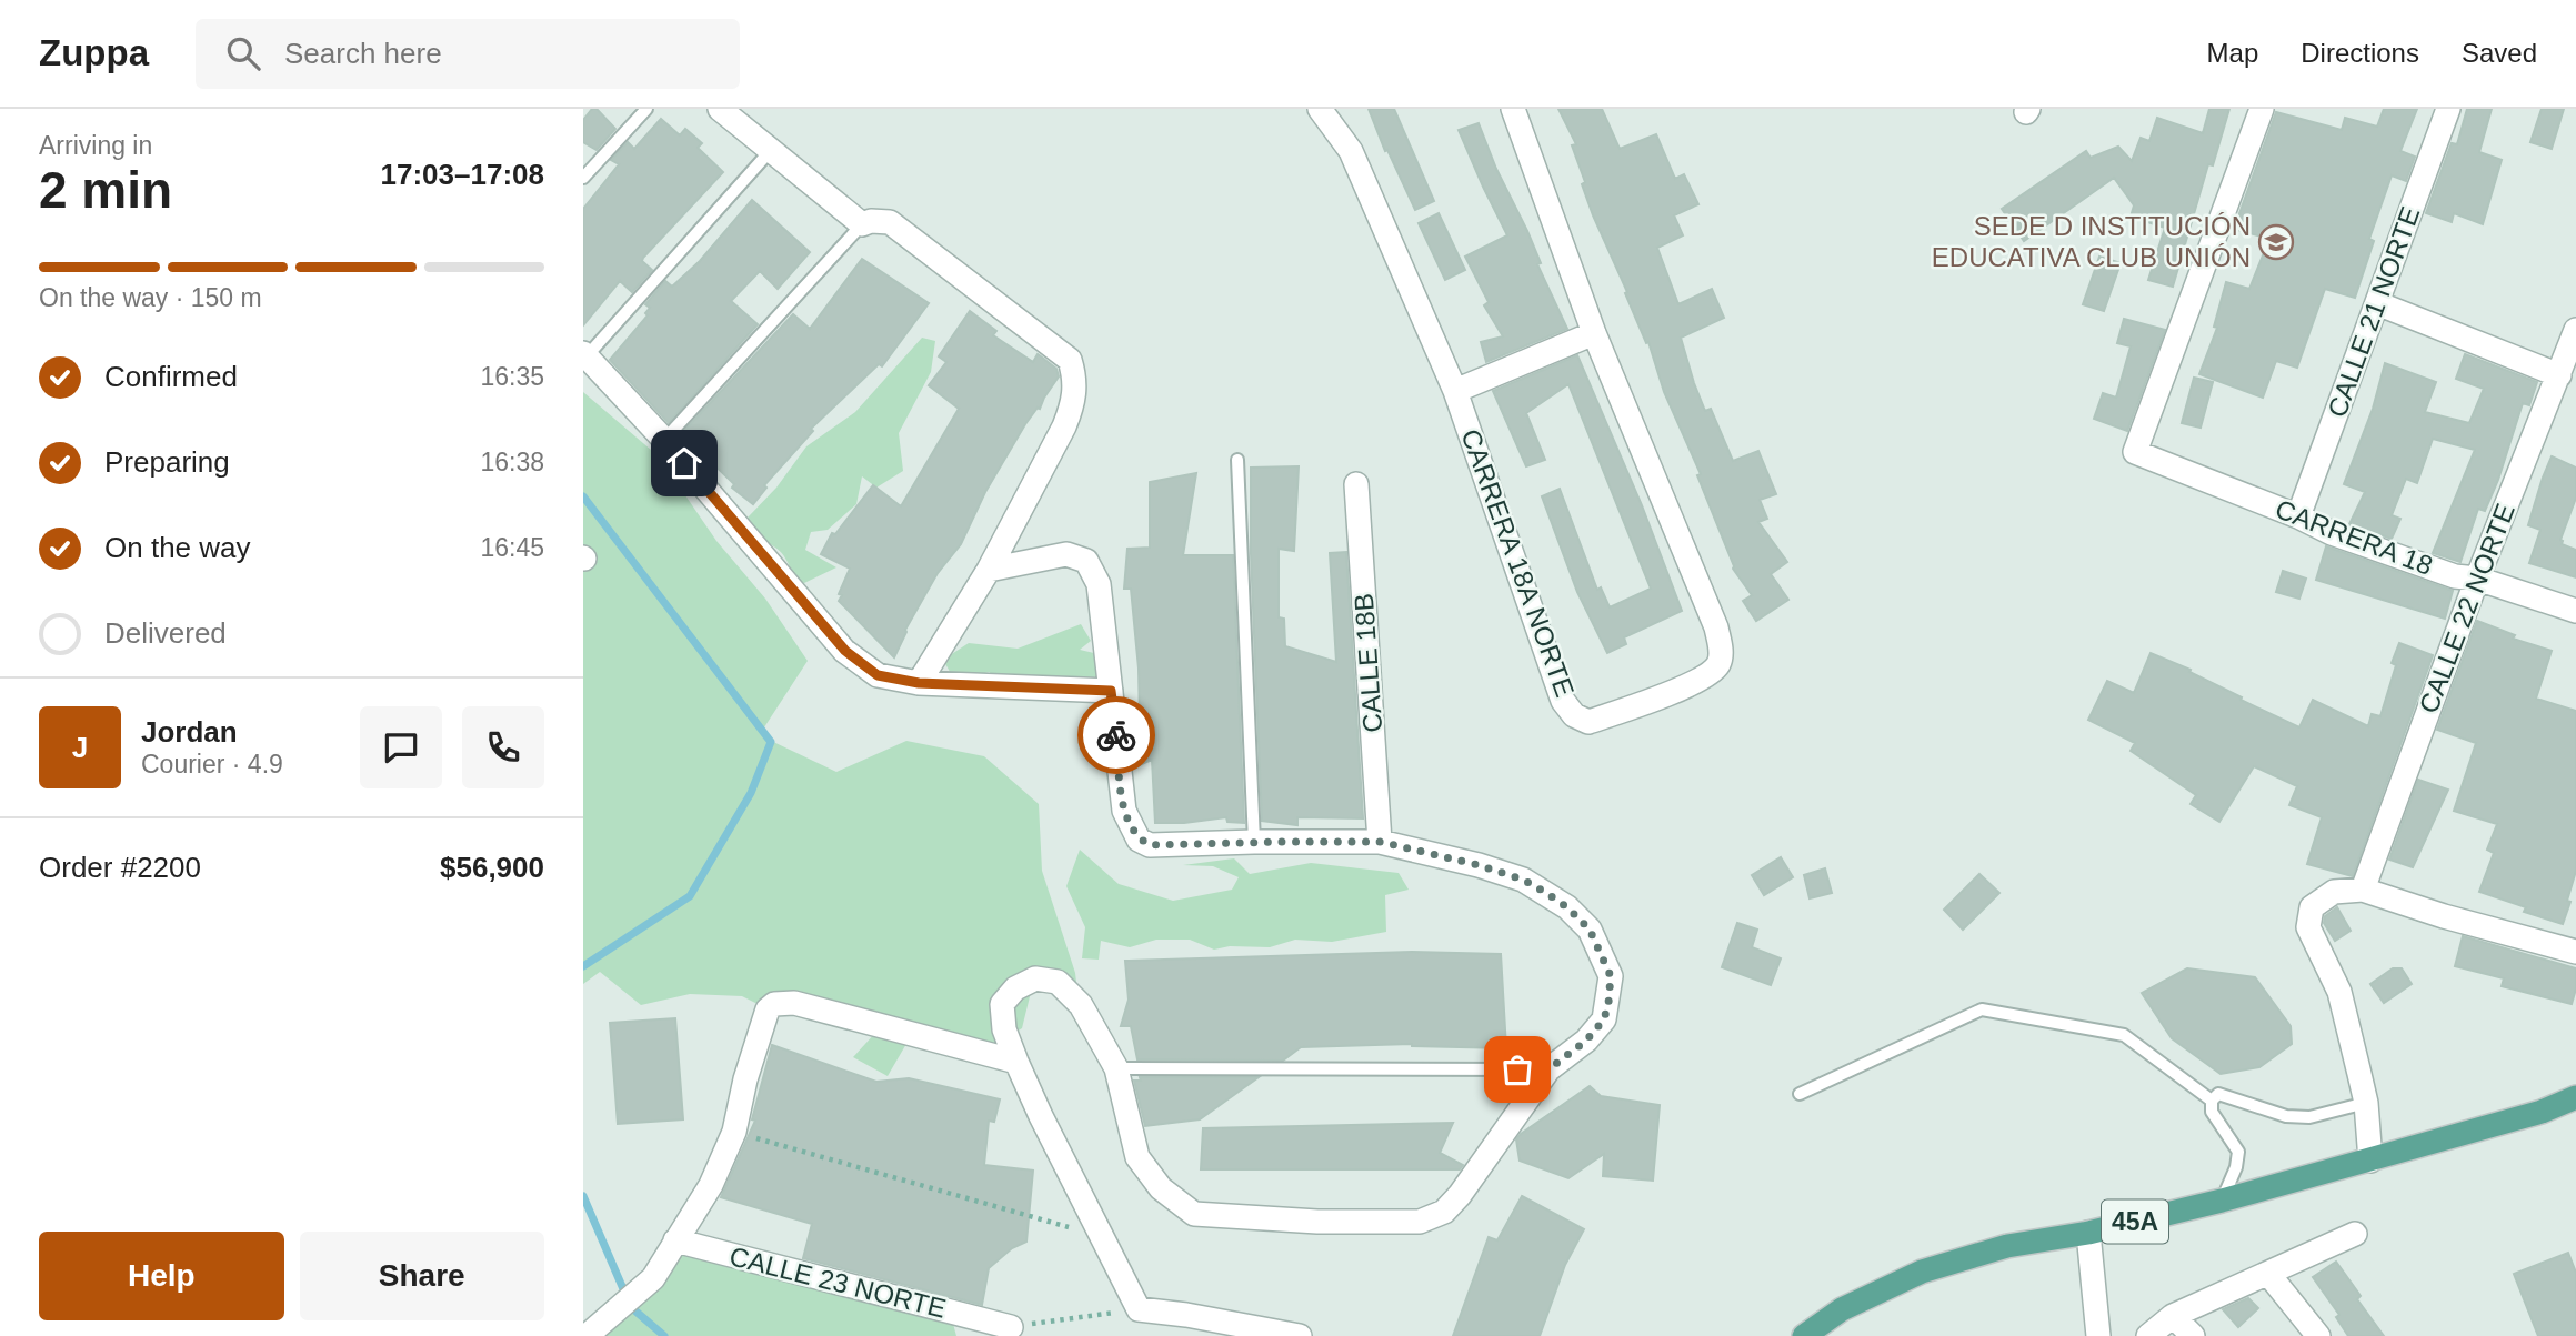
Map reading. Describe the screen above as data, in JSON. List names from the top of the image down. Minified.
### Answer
{"streets":{"main road":["45A"],"street":["CALLE 21 NORTE","CARRERA 18","CARRERA 18A NORTE","CALLE 22 NORTE","CALLE 18B","CALLE 23 NORTE"]},"crossings":[["CALLE 21 NORTE","CARRERA 18"],["CARRERA 18","CALLE 22 NORTE"]],"places":{"school or university":["SEDE D INSTITUCIÓN EDUCATIVA CLUB UNIÓN"]},"page":{"header":"Zuppa","search":"Search here","nav":["Map","Directions","Saved"],"heading":["2 min","Arriving in","17:03–17:08"],"panel":["Jordan","Courier · 4.9","Order #2200","$56,900"],"bar":"On the way · 150 m","list":[["Confirmed","16:35"],["Preparing","16:38"],["On the way","16:45"],"Delivered"],"round":"J","buttons":["Help","Share"]}}
